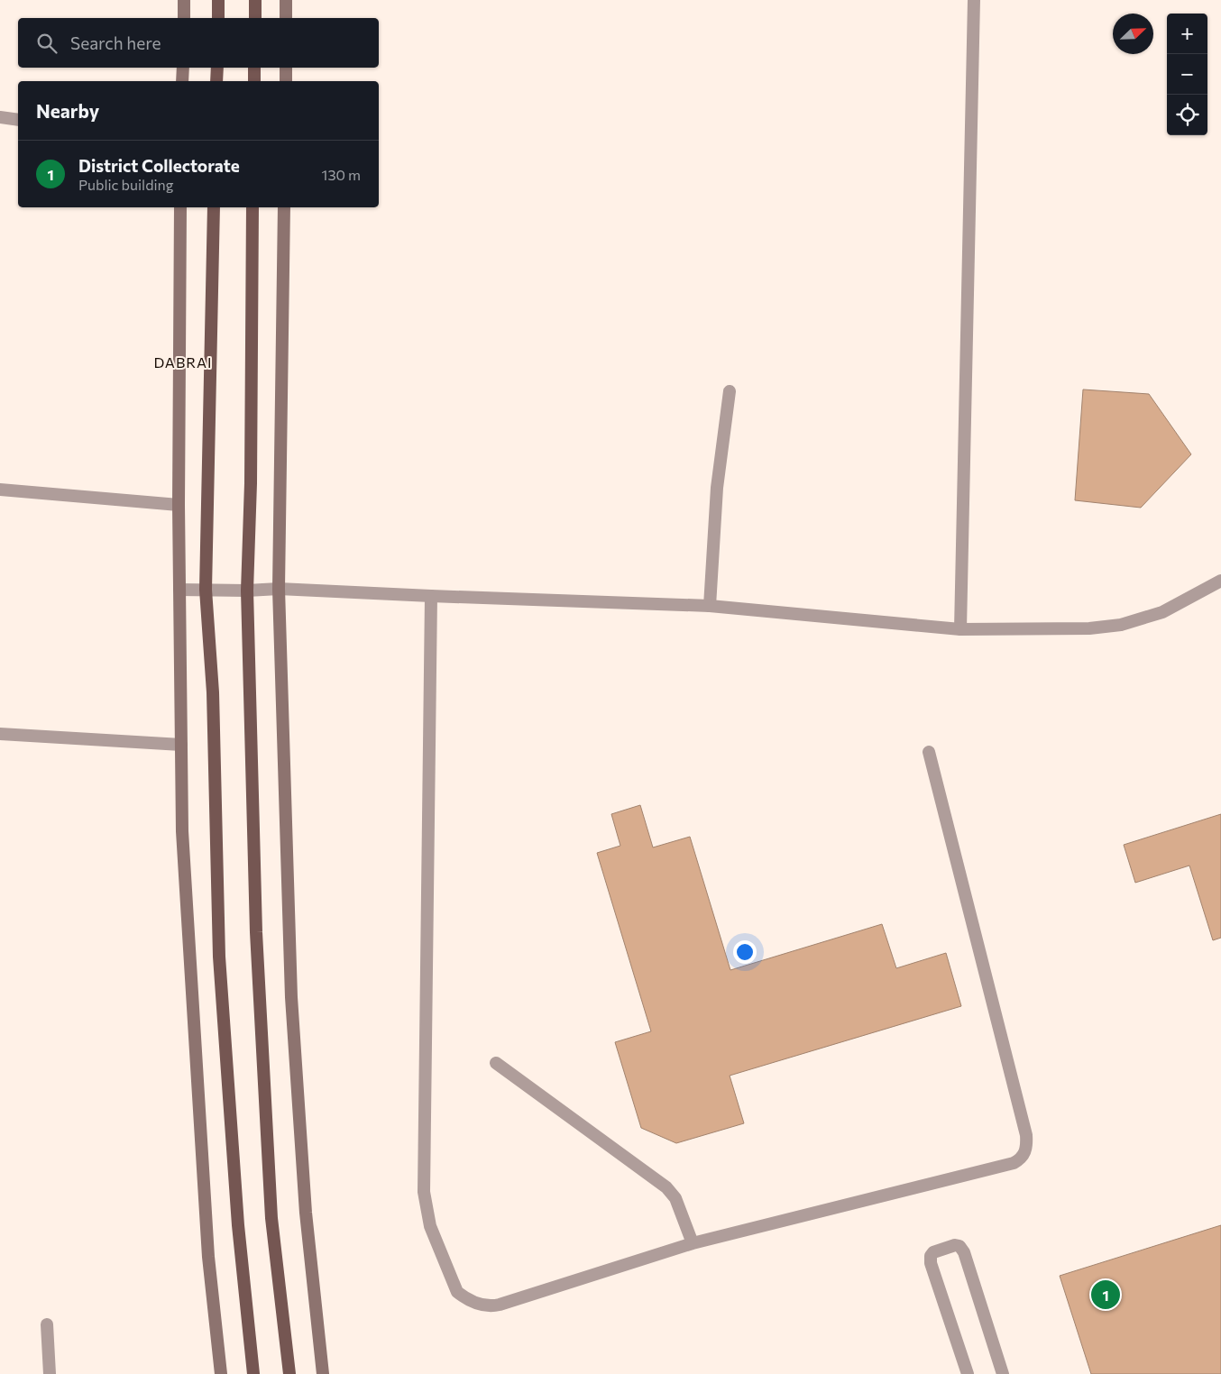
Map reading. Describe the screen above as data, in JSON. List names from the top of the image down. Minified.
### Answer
{"districts":["DABRAI"],"north":"top right","page":{"map_buttons":["+","−"],"search":"Search here","heading":"Nearby","list":[{"mark":"1","name":"District Collectorate","note":"Public building","value":"130 m"}],"pins":"1"}}
